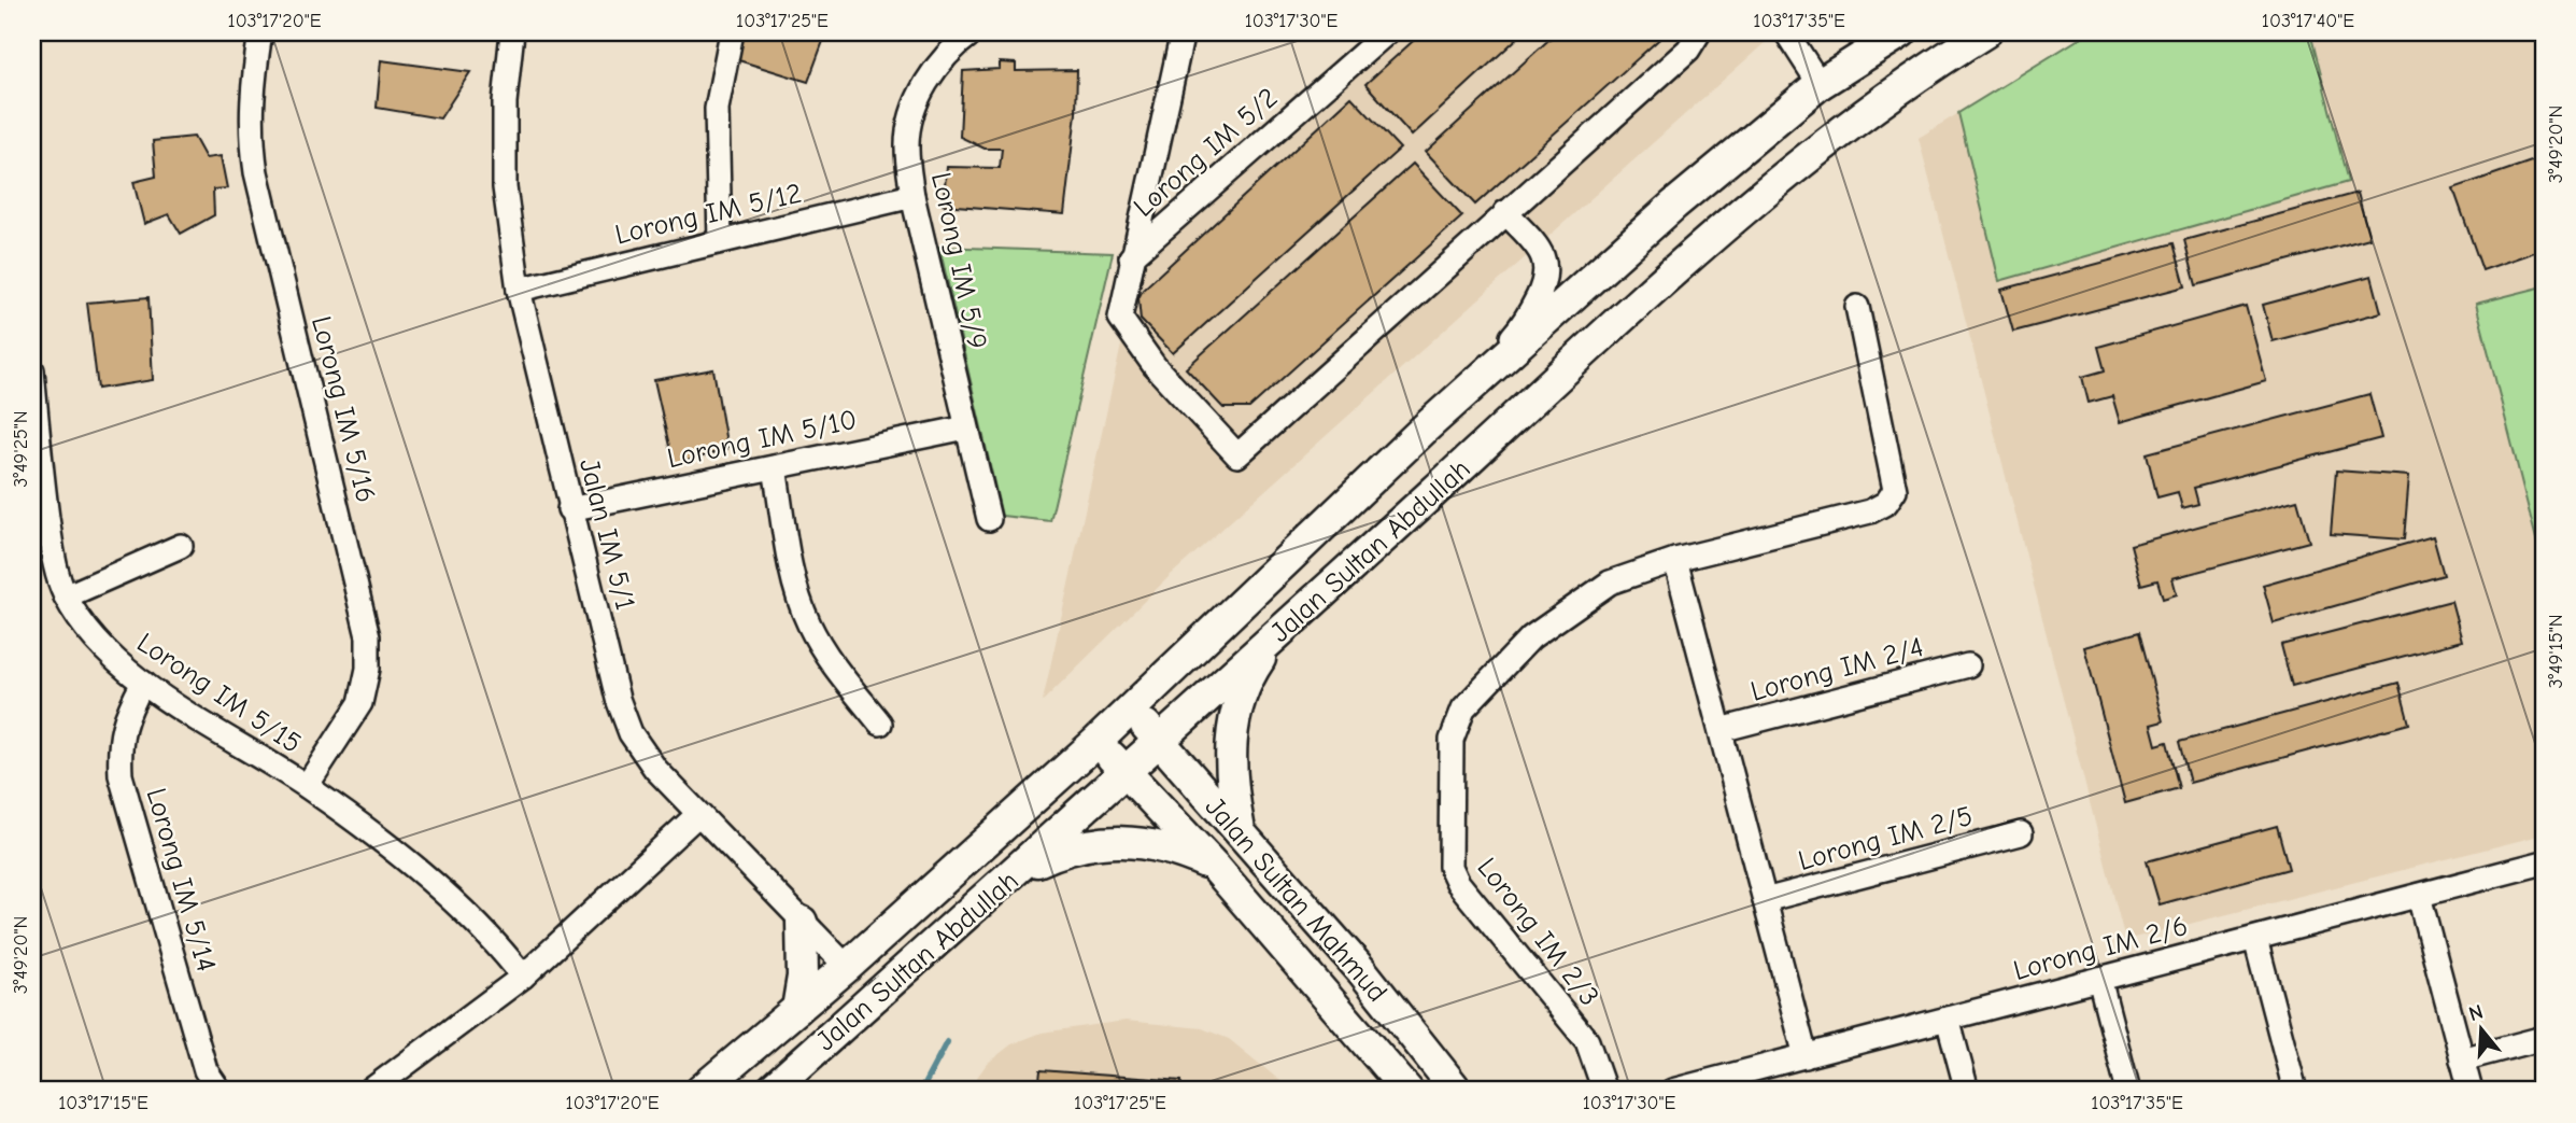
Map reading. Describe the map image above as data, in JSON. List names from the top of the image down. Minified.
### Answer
{"streets":{"main road":["Jalan Sultan Abdullah","Jalan Sultan Mahmud"],"street":["Lorong IM 5/2","Lorong IM 5/12","Lorong IM 5/9","Lorong IM 5/16","Lorong IM 5/10","Jalan IM 5/1","Lorong IM 2/4","Lorong IM 5/15","Lorong IM 2/5","Lorong IM 5/14","Lorong IM 2/3","Lorong IM 2/6"]},"crossings":[["Lorong IM 5/12","Lorong IM 5/9"],["Lorong IM 5/12","Jalan IM 5/1"],["Lorong IM 5/9","Lorong IM 5/10"],["Lorong IM 5/16","Lorong IM 5/15"],["Lorong IM 5/10","Jalan IM 5/1"],["Jalan IM 5/1","Jalan Sultan Abdullah"],["Jalan Sultan Abdullah","Jalan Sultan Mahmud"],["Lorong IM 5/15","Lorong IM 5/14"]],"north":"top","coordinates":["103°17'20\"E","103°17'25\"E","103°17'30\"E","103°17'35\"E","103°17'40\"E","3°49'20\"N","3°49'25\"N","3°49'15\"N","103°17'15\"E"]}
